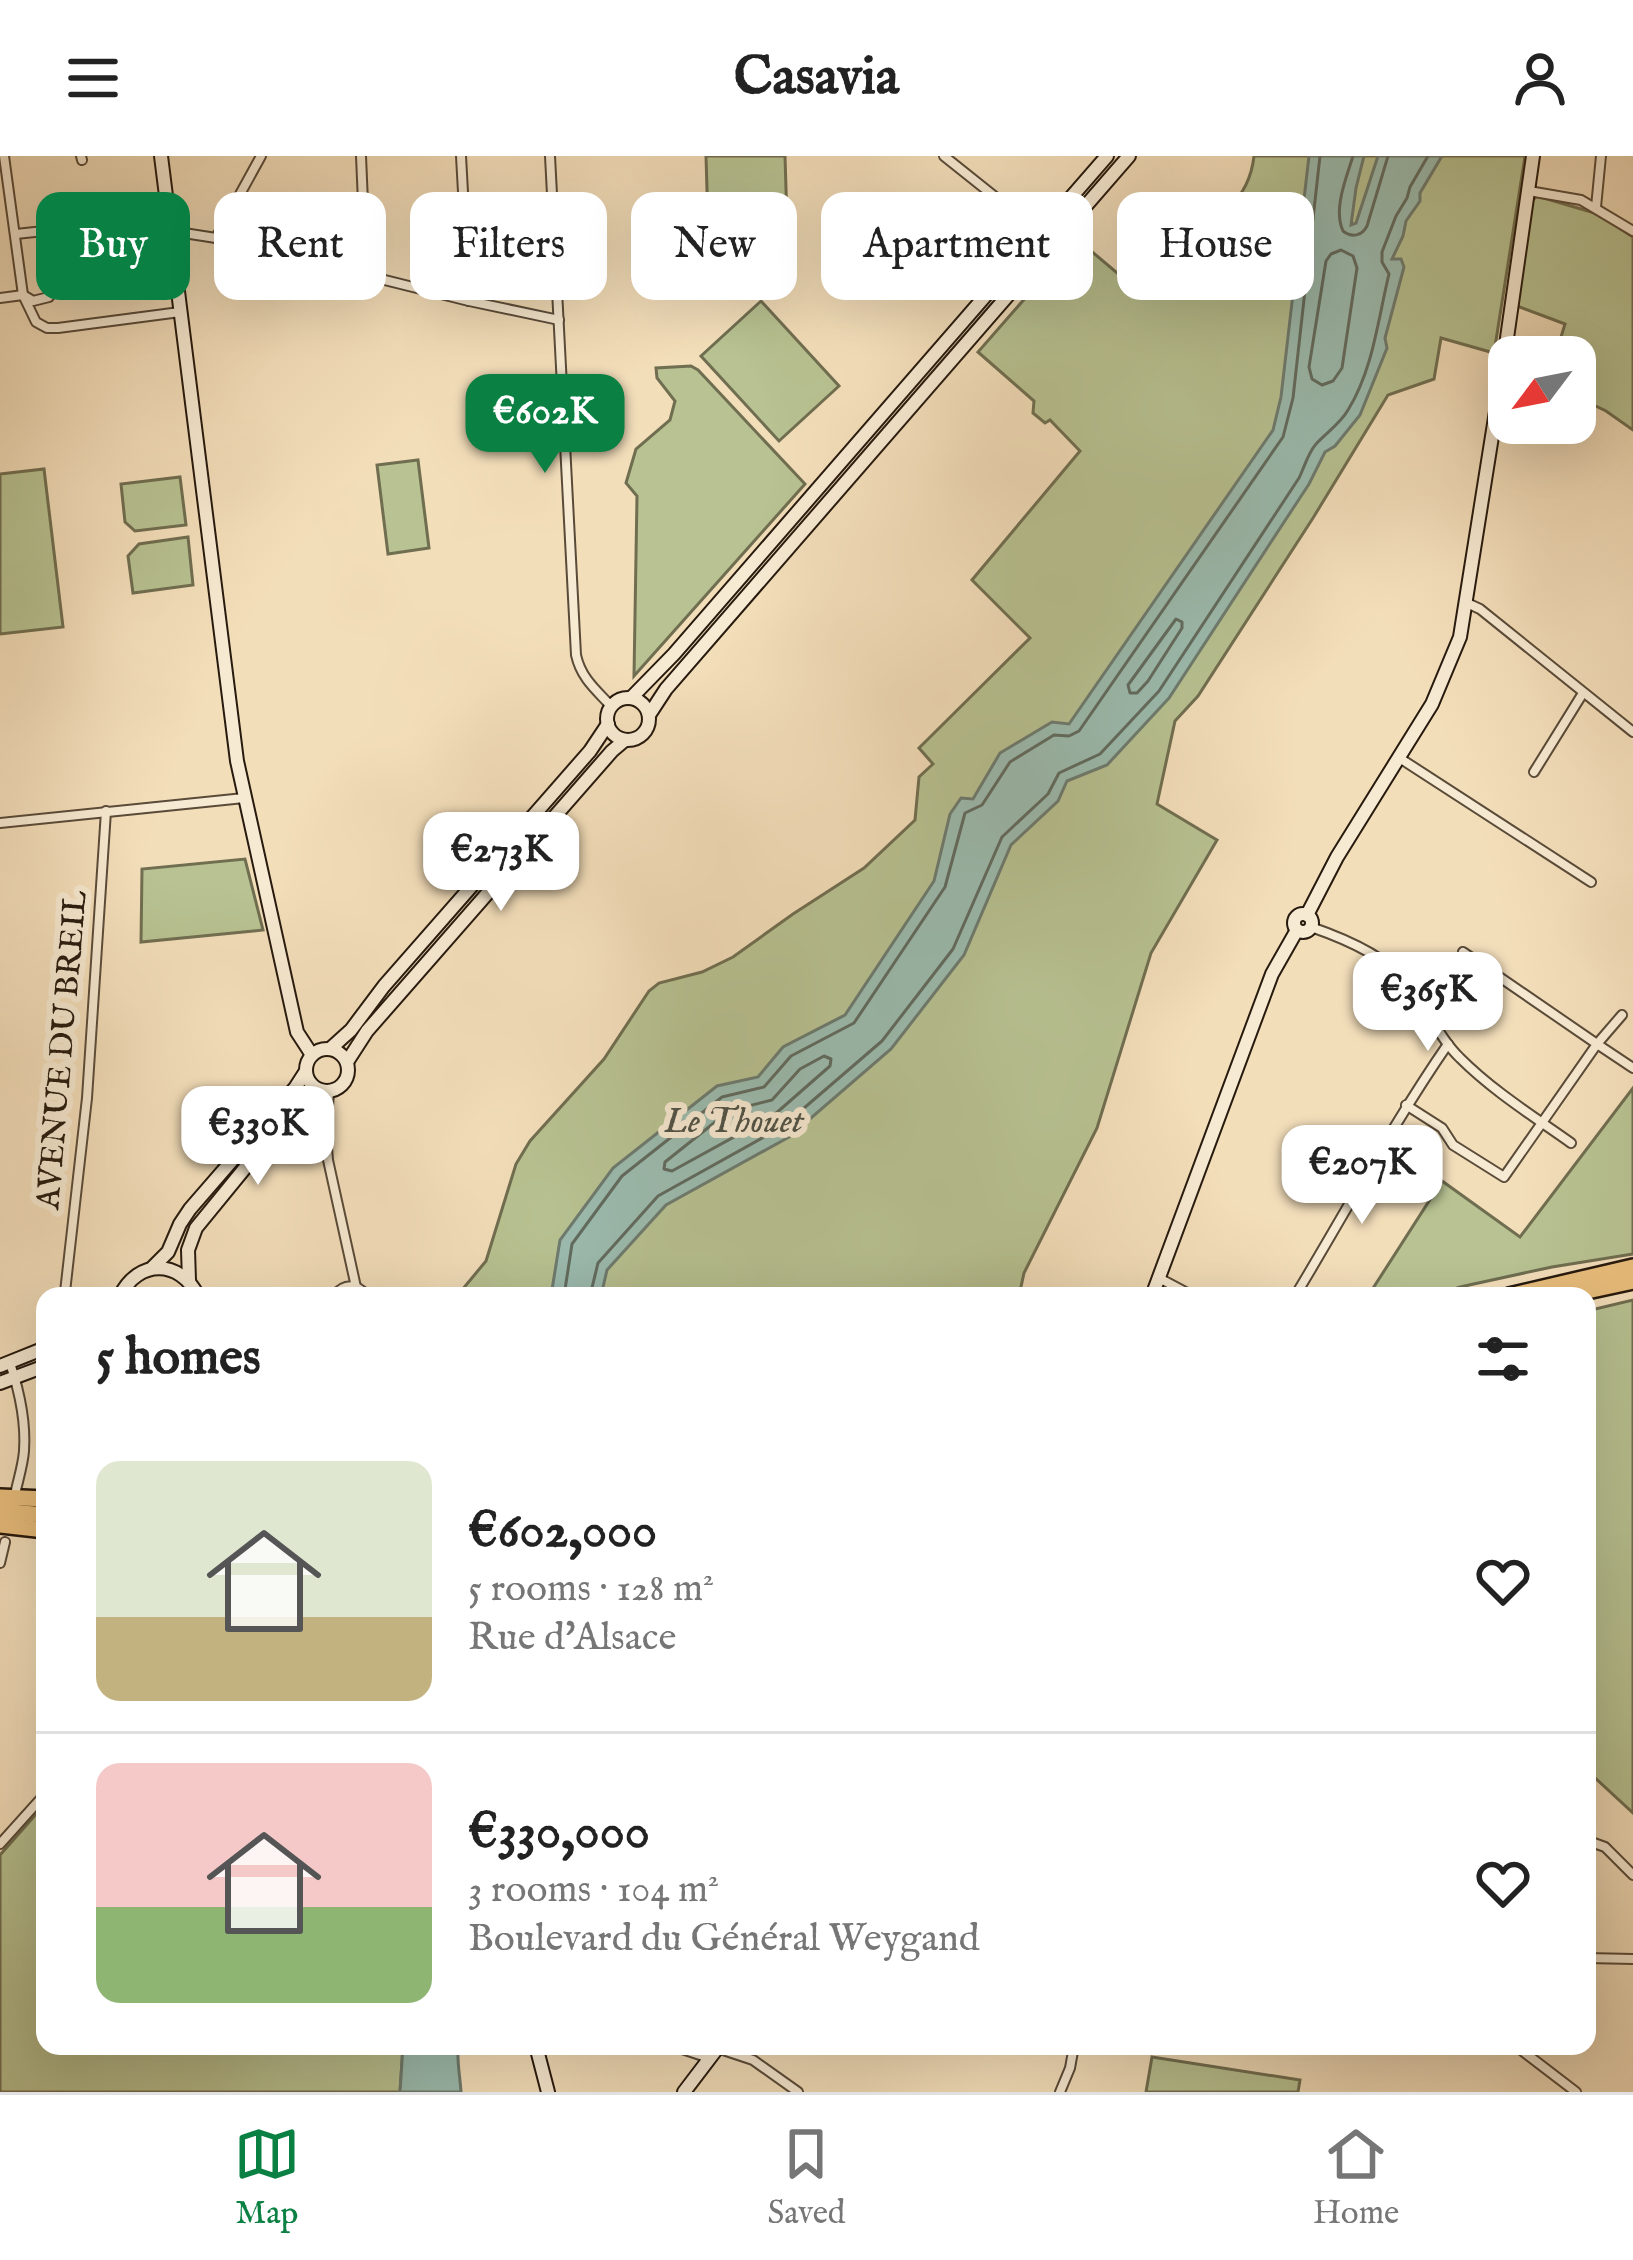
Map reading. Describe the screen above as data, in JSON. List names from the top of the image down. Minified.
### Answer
{"streets":{"street":["AVENUE DU BREIL"]},"water":["Le Thouet"],"north":"bottom left","page":{"header":"Casavia","chip":["Buy","Rent","Filters","New","Apartment","House"],"price":["€602K","€273K","€365K","€330K","€207K"],"heading":"5 homes","list":[{"name":"€602,000","note":"5 rooms · 128 m² · Rue d'Alsace"},{"name":"€330,000","note":"3 rooms · 104 m² · Boulevard du Général Weygand"}],"tabs":["Map","Saved","Home"]}}
